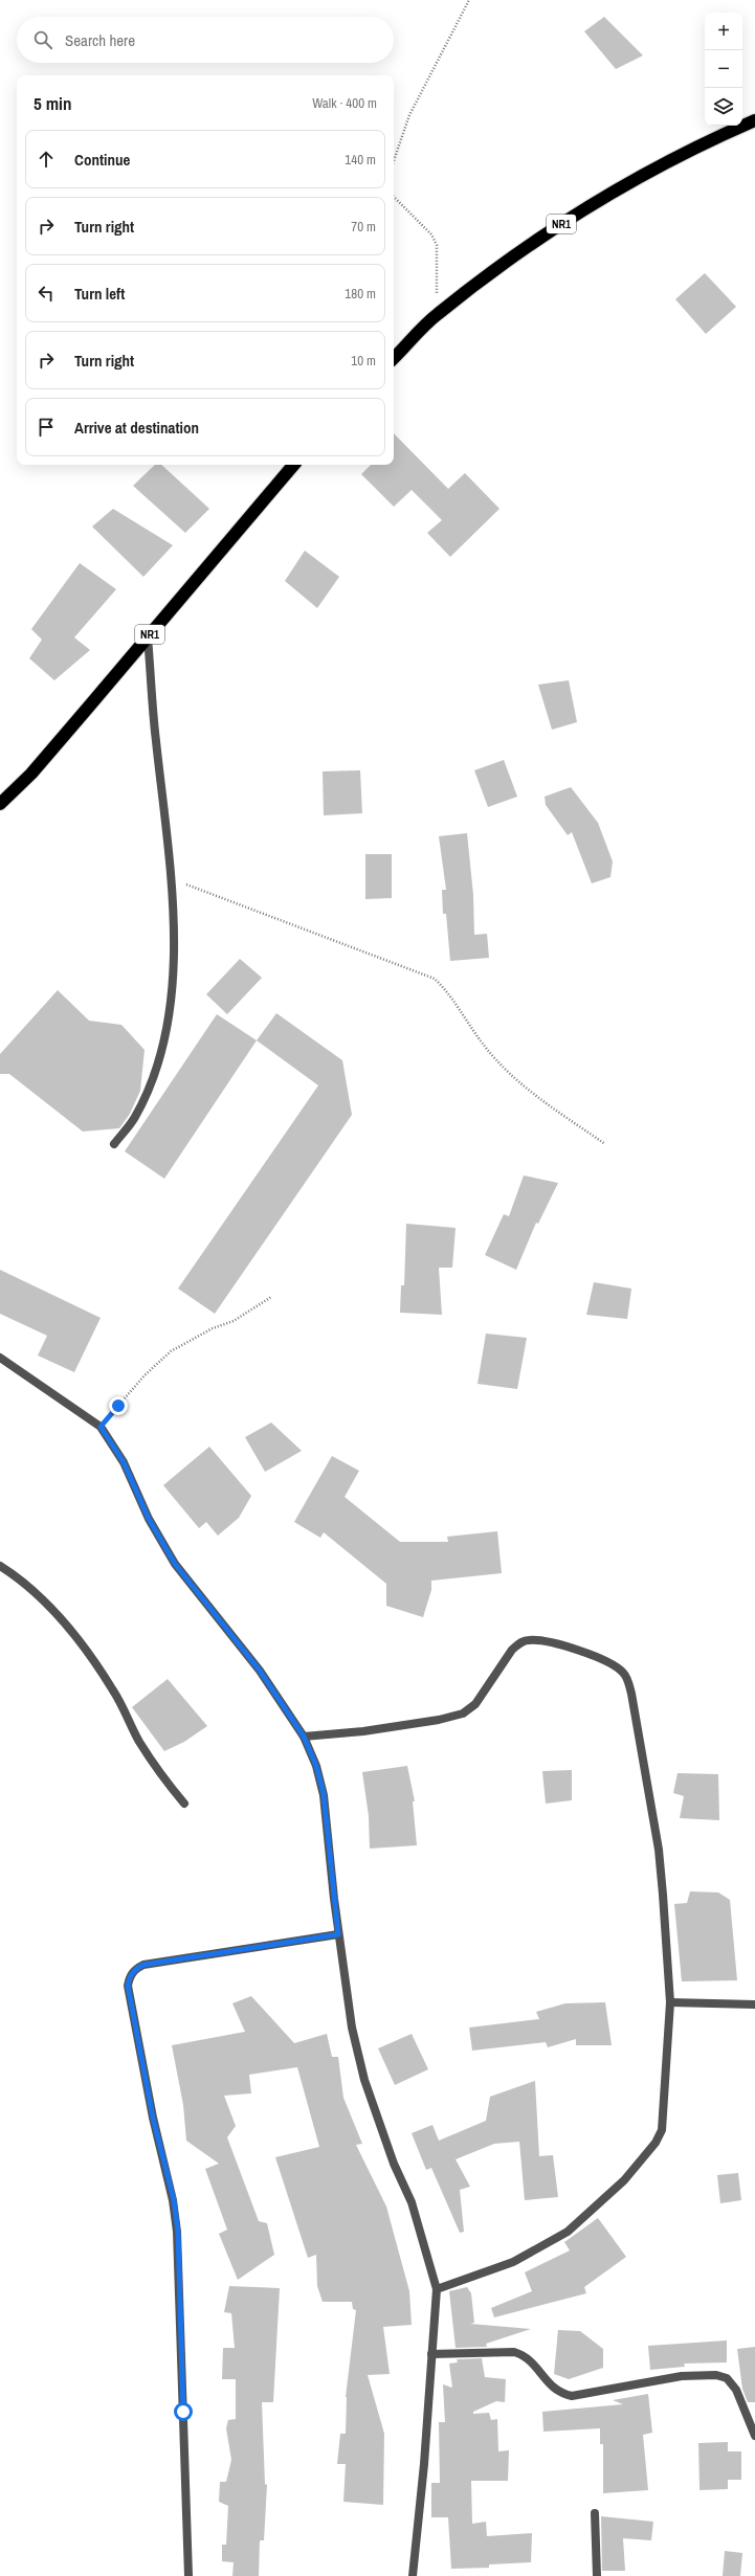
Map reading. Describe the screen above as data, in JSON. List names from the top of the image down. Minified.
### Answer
{"streets":{"highway":["NR1"]},"page":{"map_buttons":["+","−"],"search":"Search here","heading":["5 min","Walk · 400 m"],"list":[["Continue","140 m"],["Turn right","70 m"],["Turn left","180 m"],["Turn right","10 m"],"Arrive at destination"]}}
